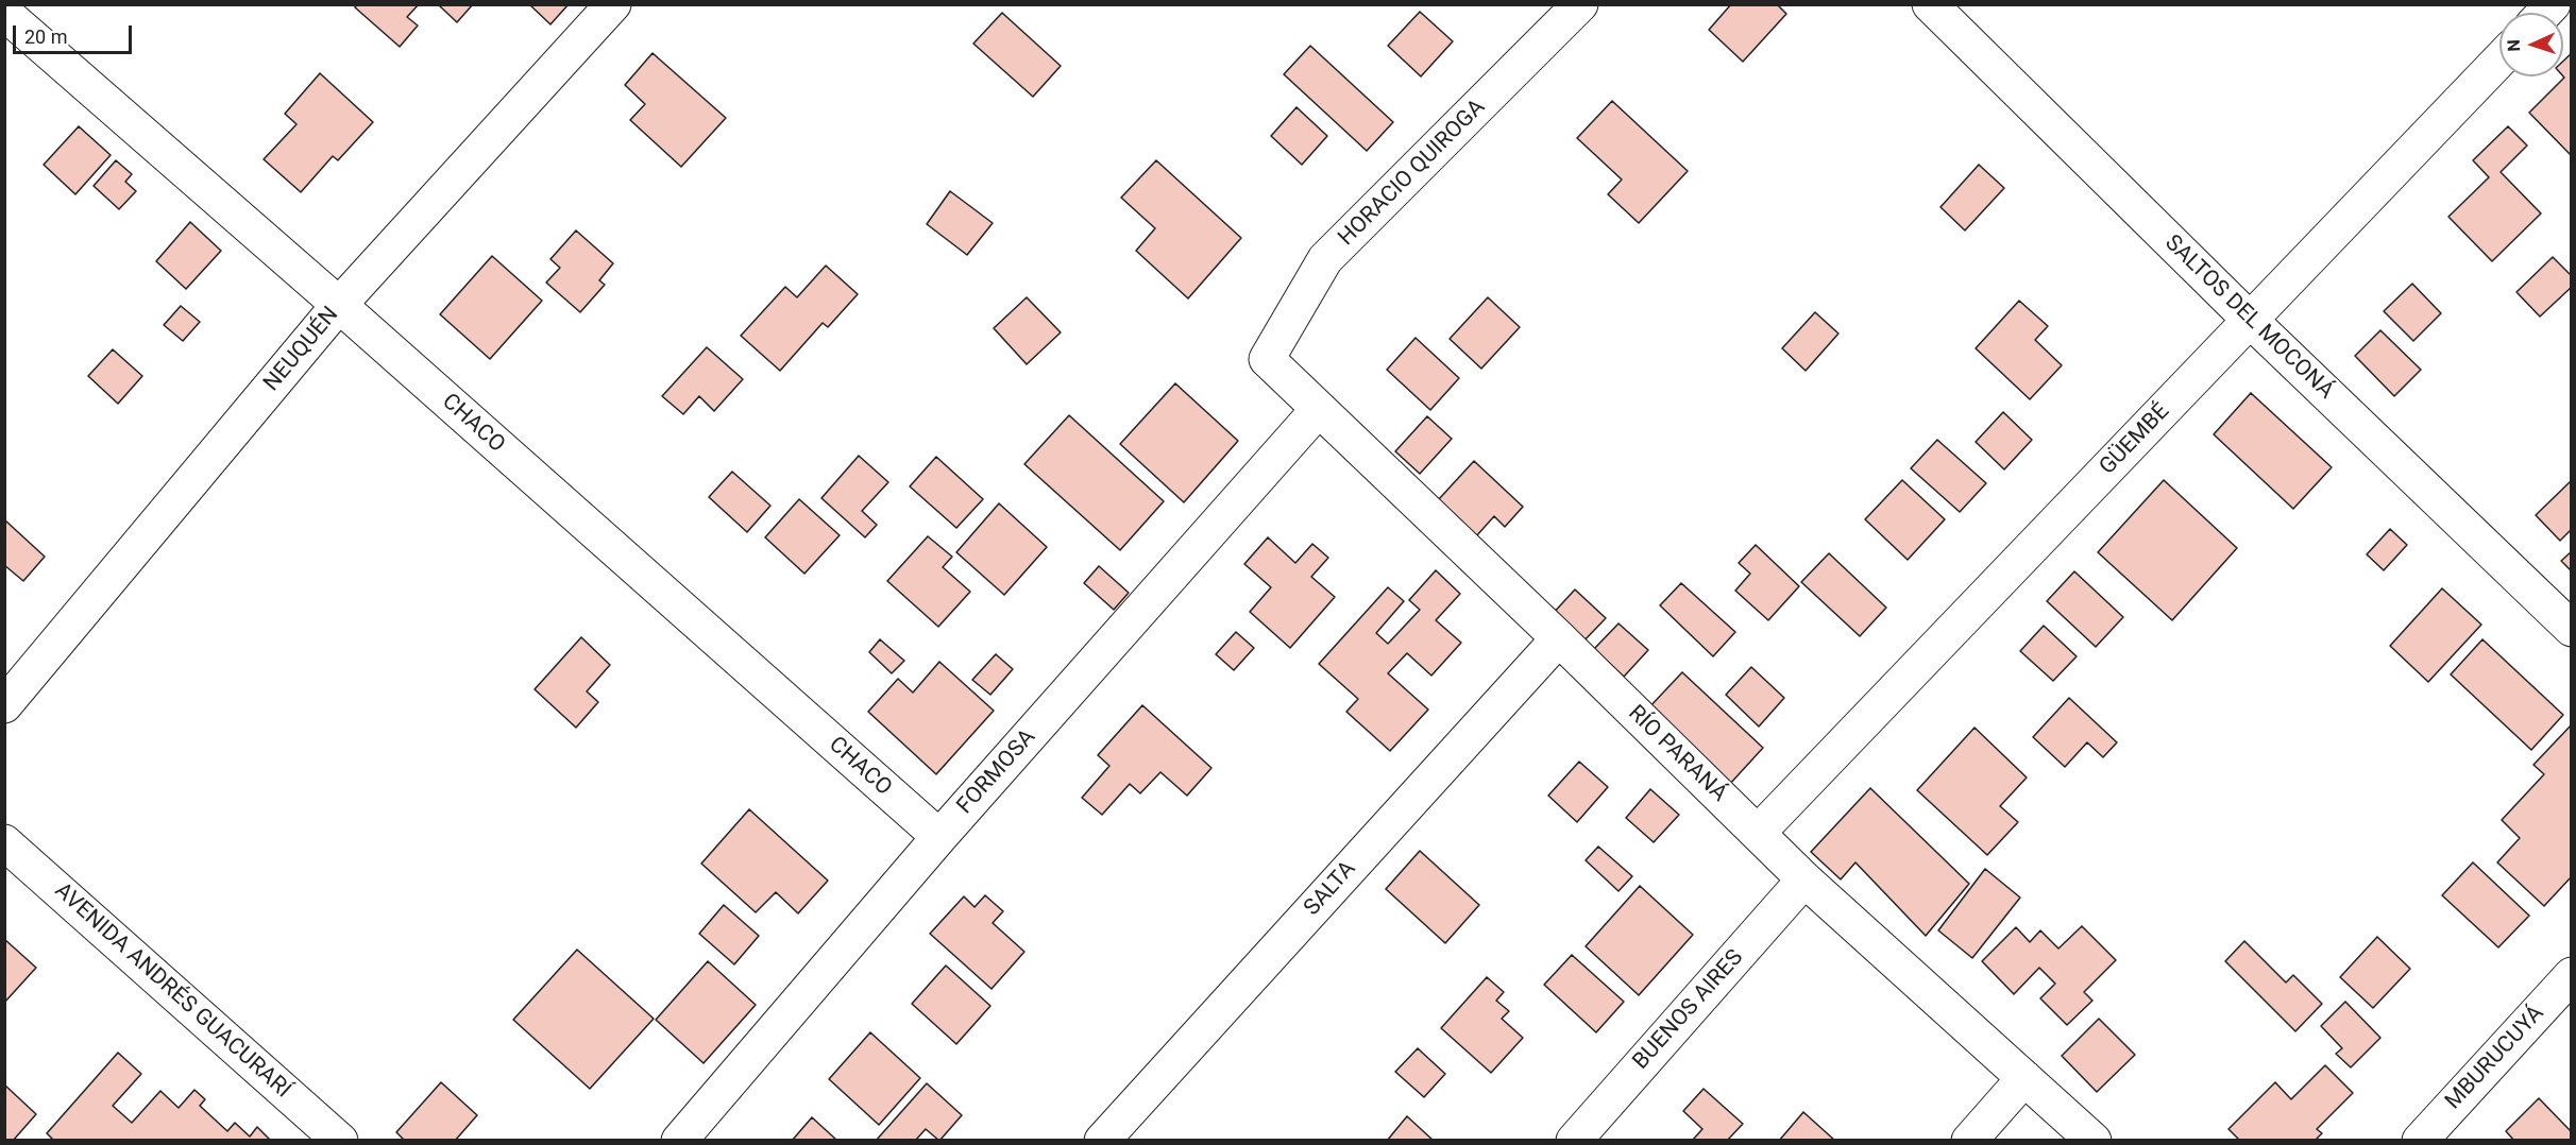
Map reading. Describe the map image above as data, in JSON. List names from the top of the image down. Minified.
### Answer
{"streets":{"street":["HORACIO QUIROGA","SALTOS DEL MOCONÁ","NEUQUÉN","CHACO","GÜEMBÉ","RÍO PARANÁ","FORMOSA","SALTA","AVENIDA ANDRÉS GUACURARÍ","BUENOS AIRES","MBURUCUYÁ"]},"crossings":[["HORACIO QUIROGA","RÍO PARANÁ"],["SALTOS DEL MOCONÁ","GÜEMBÉ"],["NEUQUÉN","CHACO"],["CHACO","FORMOSA"],["GÜEMBÉ","RÍO PARANÁ"],["RÍO PARANÁ","FORMOSA"],["RÍO PARANÁ","SALTA"],["RÍO PARANÁ","BUENOS AIRES"]],"scale_bar":"20 m","north":"left"}
